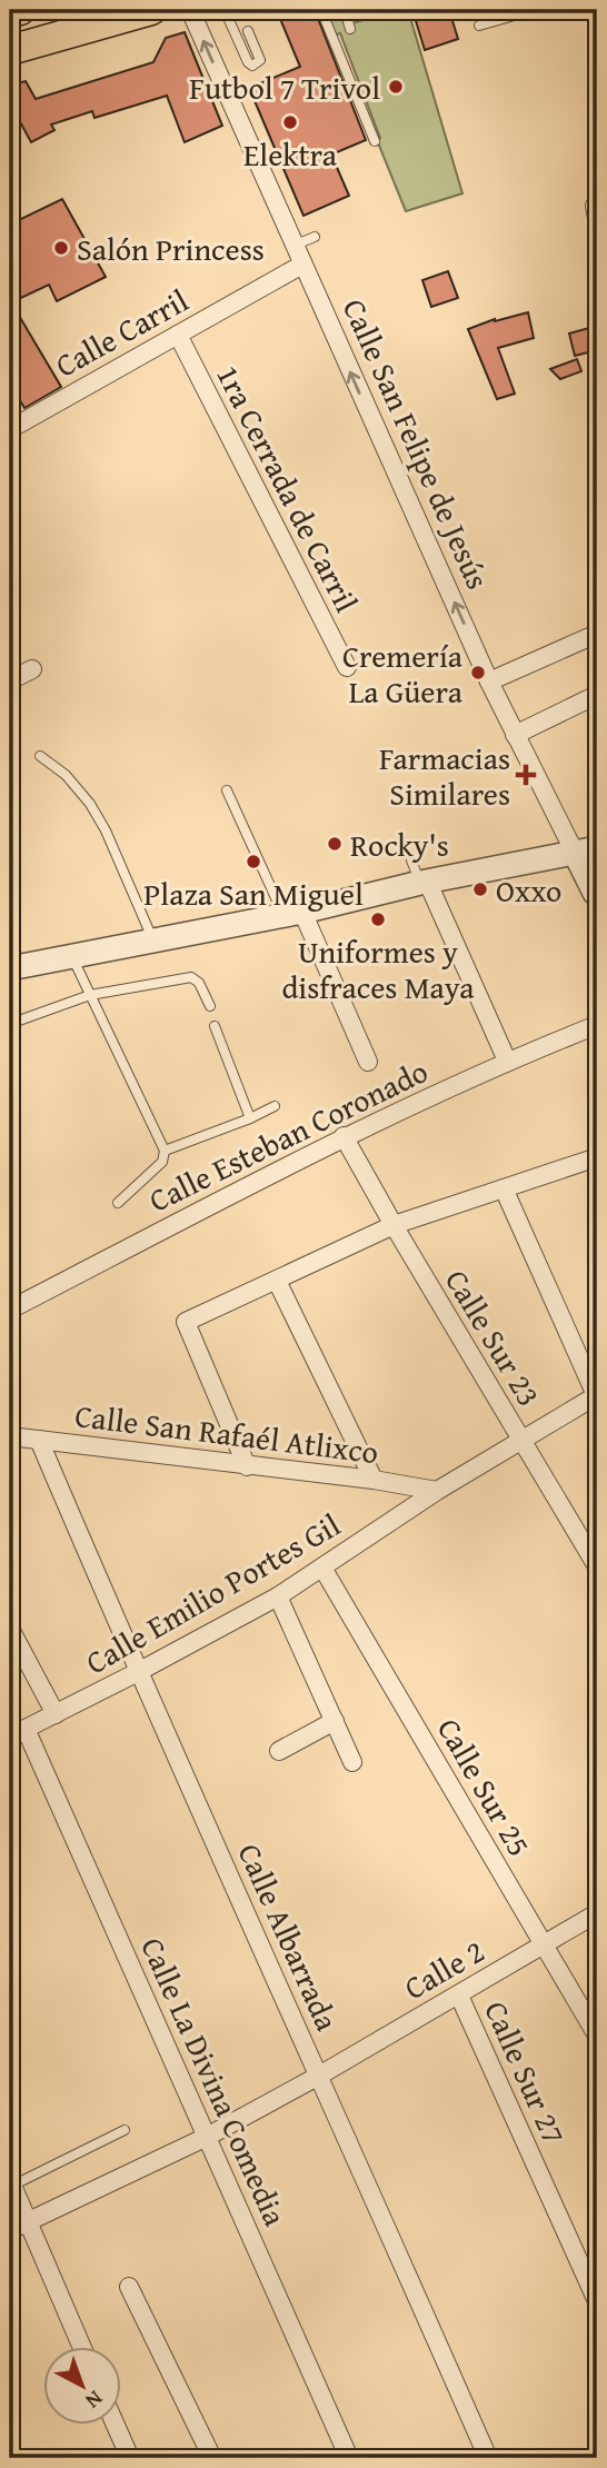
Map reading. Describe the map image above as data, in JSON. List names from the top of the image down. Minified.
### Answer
{"streets":{"street":["Calle Carril","Calle San Felipe de Jesús","1ra Cerrada de Carril","Calle Esteban Coronado","Calle Sur 23","Calle San Rafaél Atlixco","Calle Emilio Portes Gil","Calle Sur 25","Calle Albarrada","Calle 2","Calle Sur 27","Calle La Divina Comedia"]},"crossings":[["Calle Carril","Calle San Felipe de Jesús"],["Calle Carril","1ra Cerrada de Carril"],["Calle Esteban Coronado","Calle Sur 23"],["Calle Sur 23","Calle Emilio Portes Gil"],["Calle San Rafaél Atlixco","Calle Emilio Portes Gil"],["Calle San Rafaél Atlixco","Calle Albarrada"],["Calle Emilio Portes Gil","Calle Sur 25"],["Calle Emilio Portes Gil","Calle Albarrada"],["Calle Emilio Portes Gil","Calle La Divina Comedia"],["Calle Sur 25","Calle 2"],["Calle Albarrada","Calle 2"],["Calle 2","Calle Sur 27"],["Calle 2","Calle La Divina Comedia"]],"one_way":["Calle San Felipe de Jesús"],"places":{"other":["Futbol 7 Trivol","Elektra","Salón Princess","Cremería La Güera","Rocky's","Plaza San Miguel","Oxxo","Uniformes y disfraces Maya"],"health":["Farmacias Similares"]},"north":"bottom right"}
